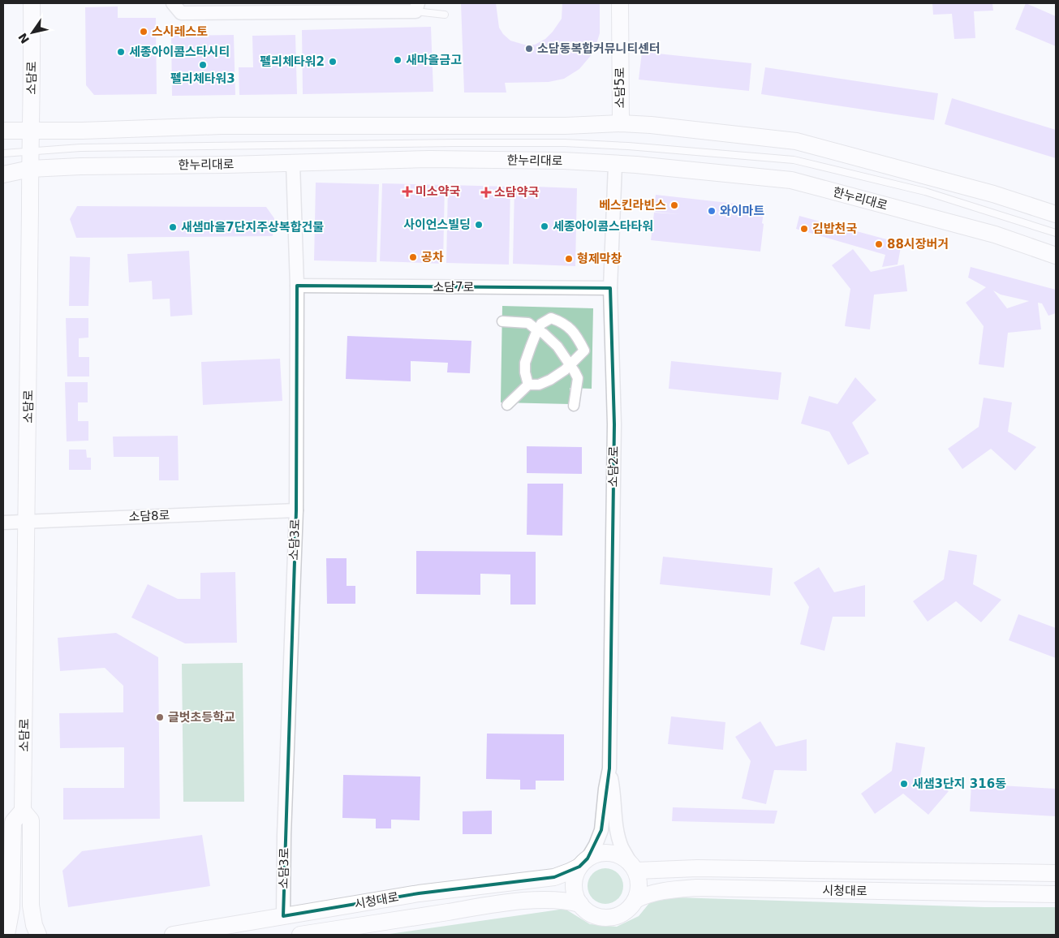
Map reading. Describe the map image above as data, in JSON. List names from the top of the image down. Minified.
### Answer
{"streets":{"street":["소담로","소담5로","한누리대로","소담7로","소담2로","소담8로","소담3로","시청대로"]},"crossings":[["소담로","한누리대로"],["소담로","소담8로"],["한누리대로","소담2로"],["한누리대로","소담3로"],["소담7로","소담2로"],["소담7로","소담3로"],["소담8로","소담3로"],["소담3로","시청대로"]],"places":{"other":["스시레스토","소담동복합커뮤니티센터","세종아이콤스타시티","새마을금고","펠리체타워2","펠리체타워3","베스킨라빈스","와이마트","사이언스빌딩","세종아이콤스타타워","새샘마을7단지주상복합건물","김밥천국","88시장버거","공차","형제막창","글벗초등학교","새샘3단지 316동"],"health":["미소약국","소담약국"]},"north":"bottom left"}
